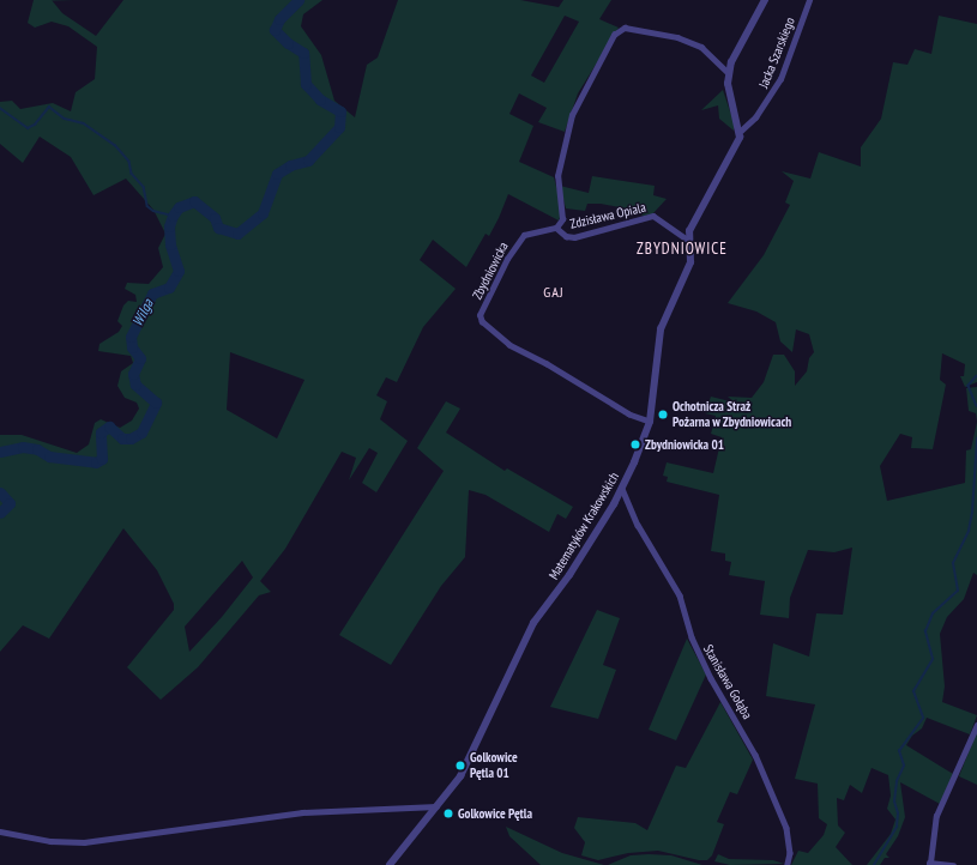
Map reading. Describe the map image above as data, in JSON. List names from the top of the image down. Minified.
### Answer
{"streets":{"street":["Jacka Szarskiego","Zdzisława Opiala","Zbydniowicka","Matematyków Krakowskich","Stanisława Gołąba"]},"crossings":[["Jacka Szarskiego","Matematyków Krakowskich"],["Zdzisława Opiala","Zbydniowicka"],["Zdzisława Opiala","Matematyków Krakowskich"],["Zbydniowicka","Matematyków Krakowskich"],["Matematyków Krakowskich","Stanisława Gołąba"]],"districts":["ZBYDNIOWICE","GAJ"],"water":["Wilga"],"places":["Ochotnicza Straż Pożarna w Zbydniowicach","Zbydniowicka 01","Golkowice Pętla 01","Golkowice Pętla"]}
